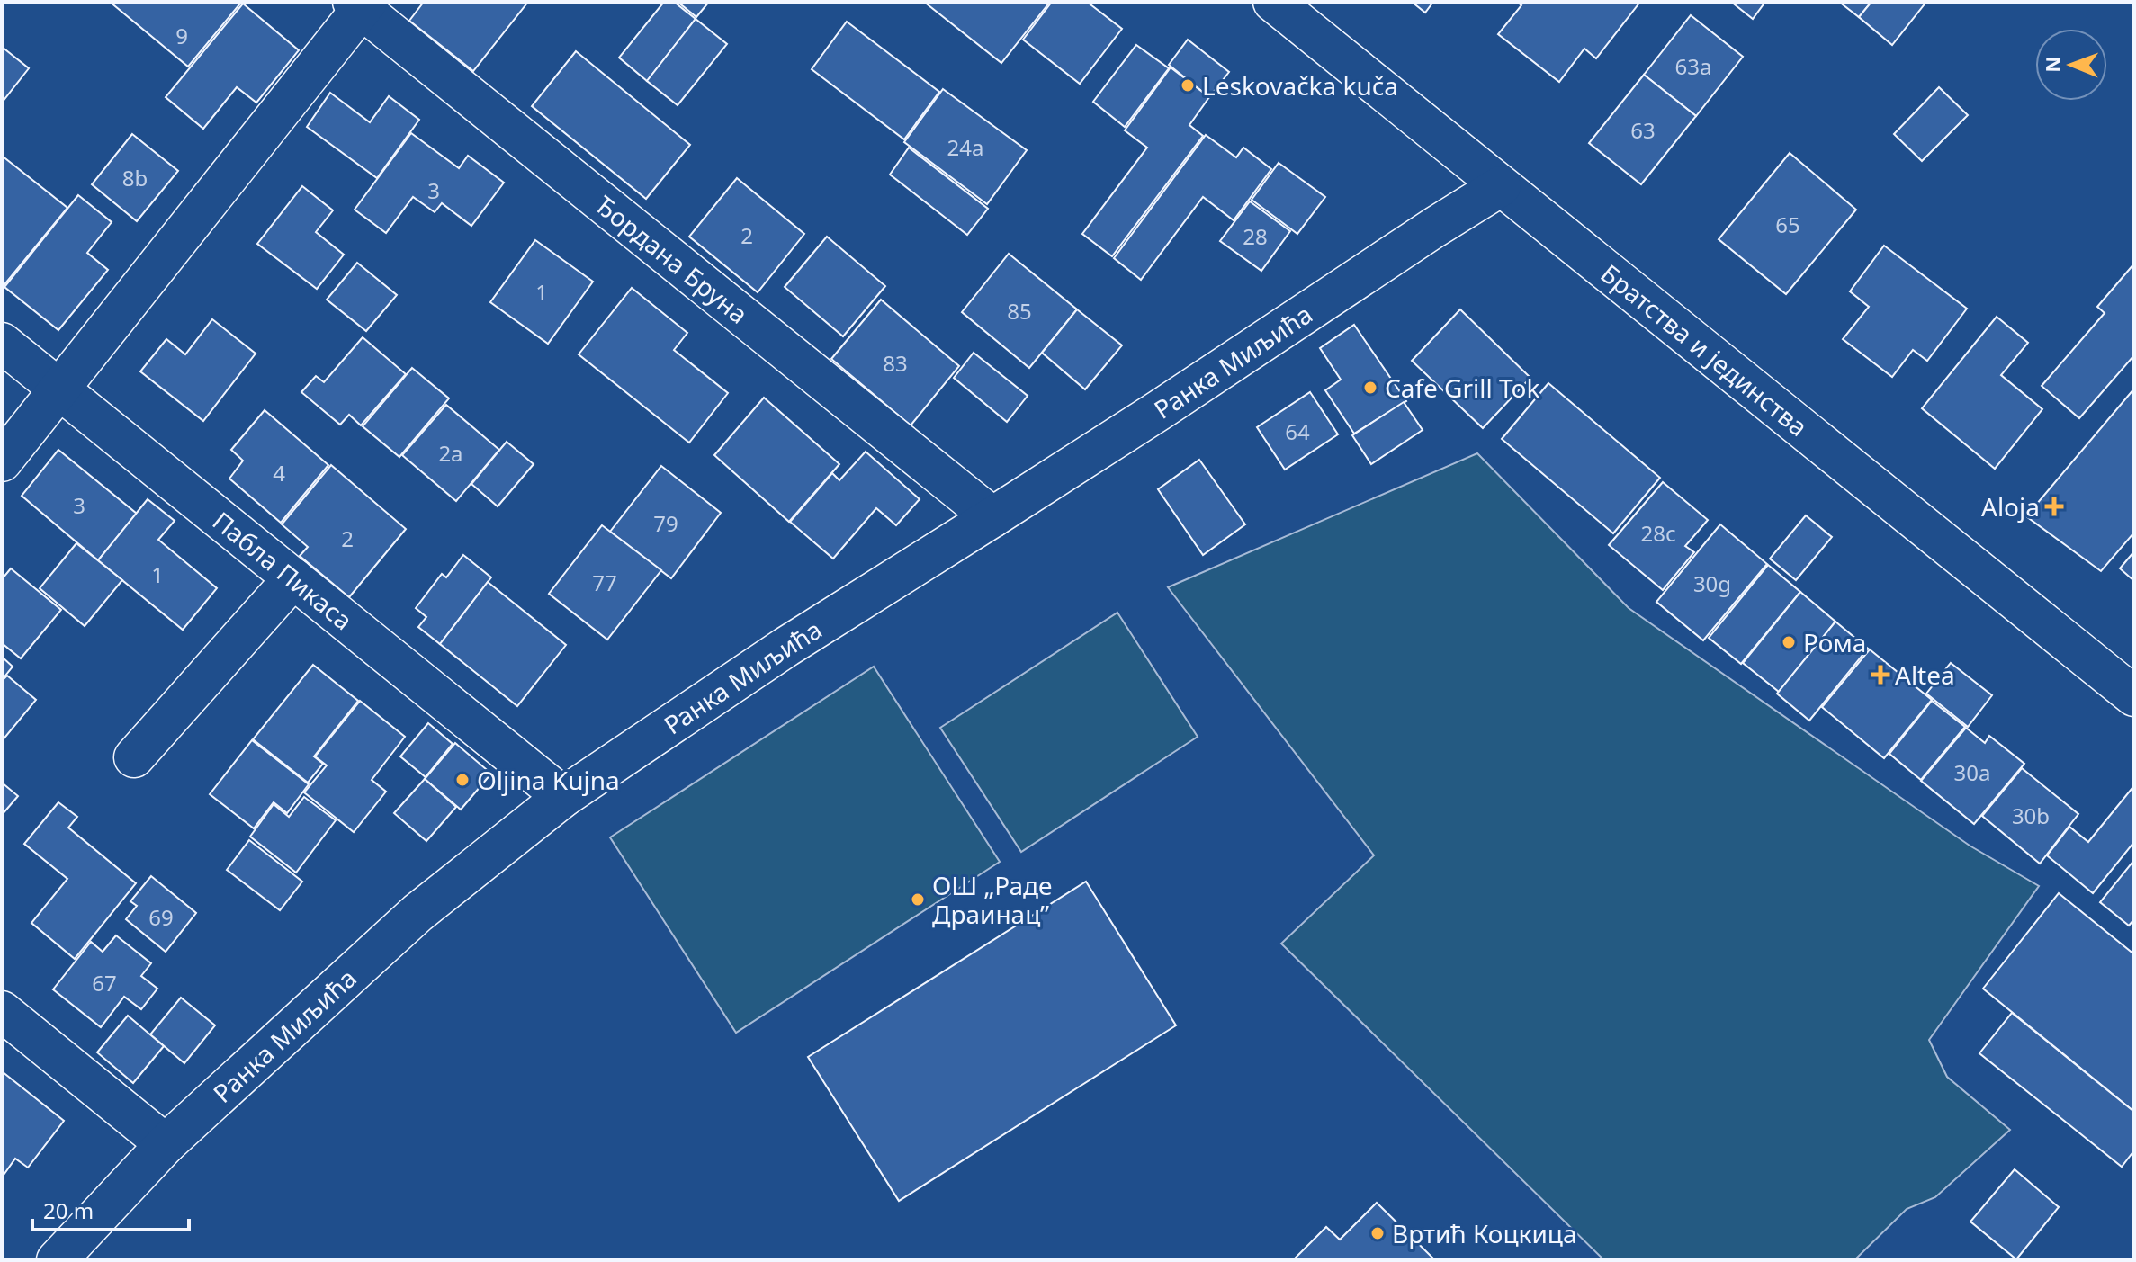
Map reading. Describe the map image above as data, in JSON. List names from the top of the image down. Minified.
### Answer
{"streets":{"street":["Ђордана Бруна","Братства и јединства","Ранка Миљића","Пабла Пикаса"]},"crossings":[["Ђордана Бруна","Ранка Миљића"],["Братства и јединства","Ранка Миљића"],["Ранка Миљића","Пабла Пикаса"]],"places":{"other":["Leskovačka kuča","Cafe Grill Tok","Рома","Oljina Kujna","ОШ „Раде Драинац”","Вртић Коцкица"],"health":["Aloja","Altea"]},"house_numbers":["9","63a","63","24a","8b","3","65","2","28","1","85","83","64","2a","4","3","79","28c","2","1","77","30g","30a","30b","69","67"],"scale_bar":"20 m","north":"left"}
